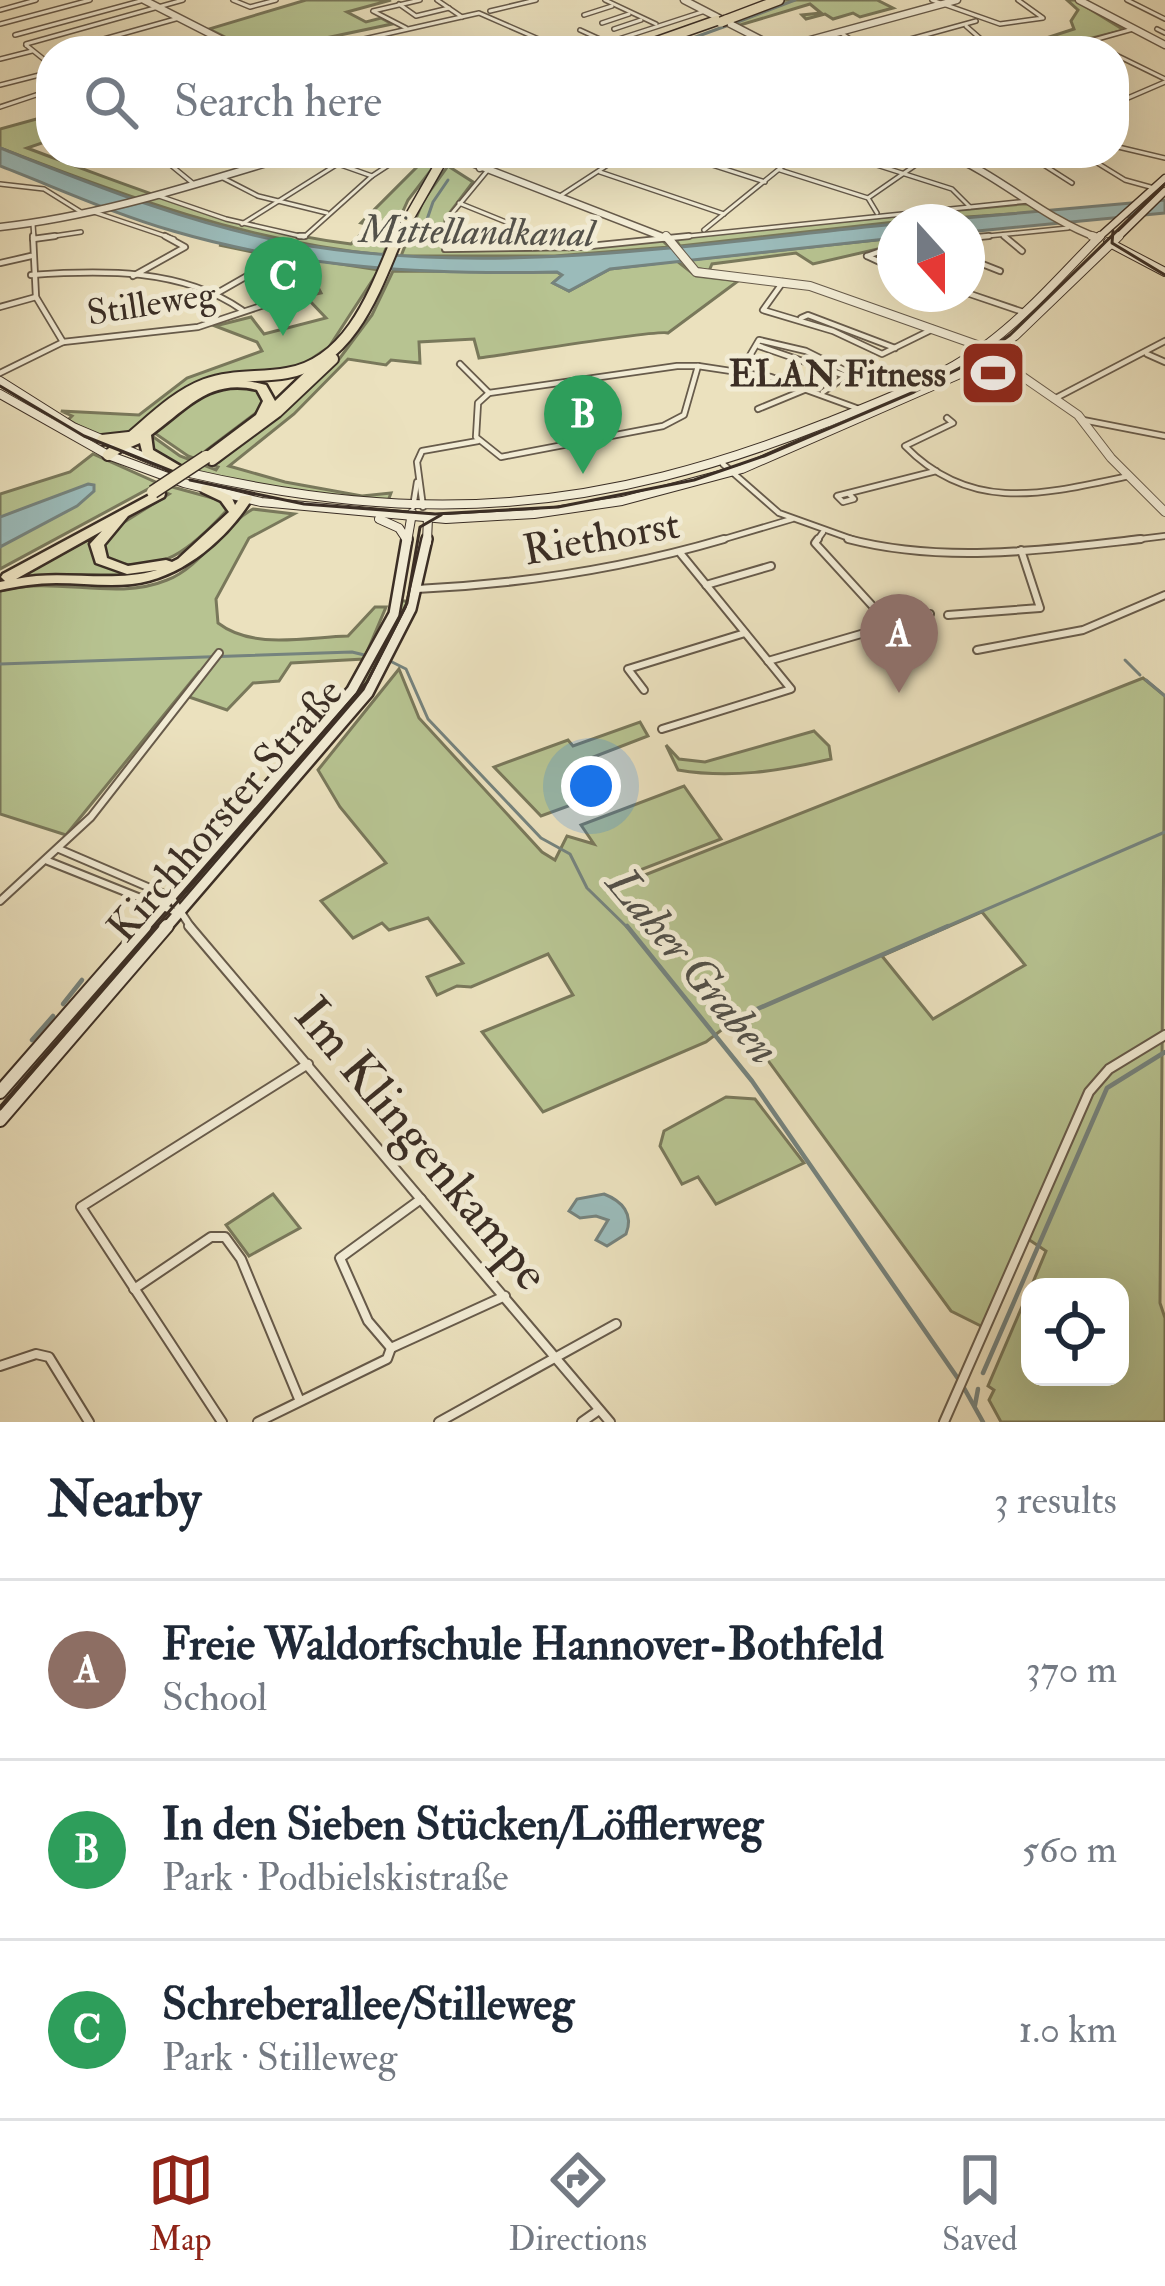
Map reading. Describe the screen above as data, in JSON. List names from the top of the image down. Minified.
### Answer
{"streets":{"main road":["Kirchhorster Straße"],"street":["Stilleweg","Riethorst","Im Klingenkampe"]},"crossings":[["Riethorst","Kirchhorster Straße"],["Kirchhorster Straße","Im Klingenkampe"]],"water":["Mittellandkanal","Laher Graben"],"places":{"sports":["ELAN Fitness"]},"north":"bottom","page":{"search":"Search here","pins":["C","B","A"],"heading":["Nearby","3 results"],"list":[{"mark":"A","name":"Freie Waldorfschule Hannover-Bothfeld","note":"School","value":"370 m"},{"mark":"B","name":"In den Sieben Stücken/Löfflerweg","note":"Park · Podbielskistraße","value":"560 m"},{"mark":"C","name":"Schreberallee/Stilleweg","note":"Park · Stilleweg","value":"1.0 km"}],"nav":["Map","Directions","Saved"]}}
